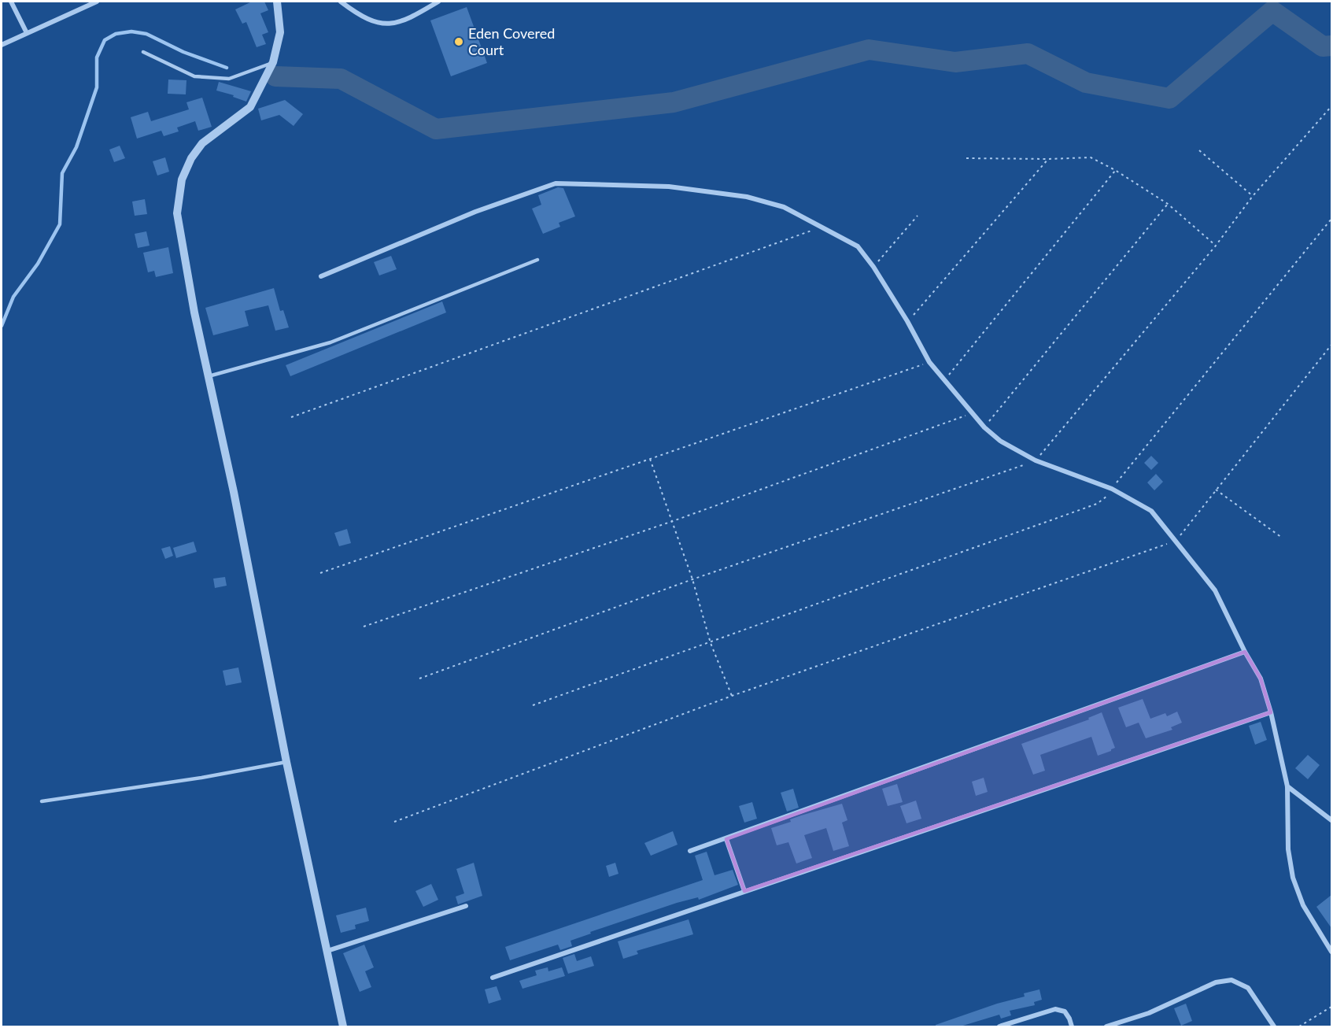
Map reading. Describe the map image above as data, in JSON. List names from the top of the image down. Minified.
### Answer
{"places":["Eden Covered Court"]}
